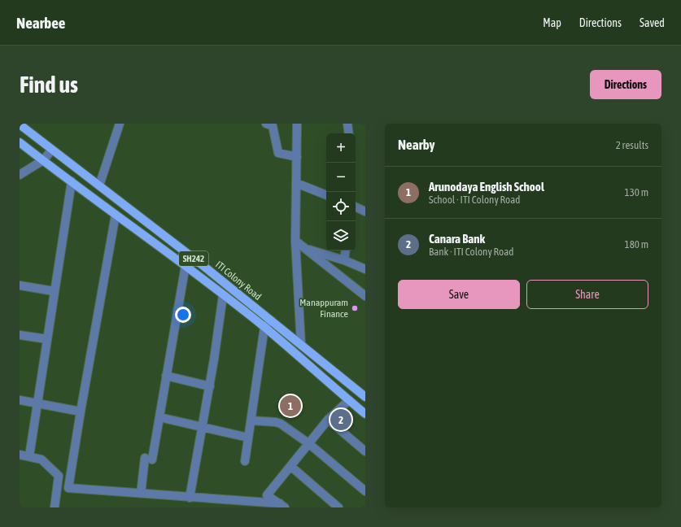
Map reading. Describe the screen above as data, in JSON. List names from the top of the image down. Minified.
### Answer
{"streets":{"main road":["SH242","ITI Colony Road"]},"places":["Manappuram Finance"],"page":{"header":"Nearbee","nav":["Map","Directions","Saved"],"buttons":["Directions",["Save","Share"]],"title":"Find us","heading":["Nearby","2 results"],"map_buttons":["+","−"],"list":[{"mark":"1","name":"Arunodaya English School","note":"School · ITI Colony Road","value":"130 m"},{"mark":"2","name":"Canara Bank","note":"Bank · ITI Colony Road","value":"180 m"}],"pins":["1","2"]}}
